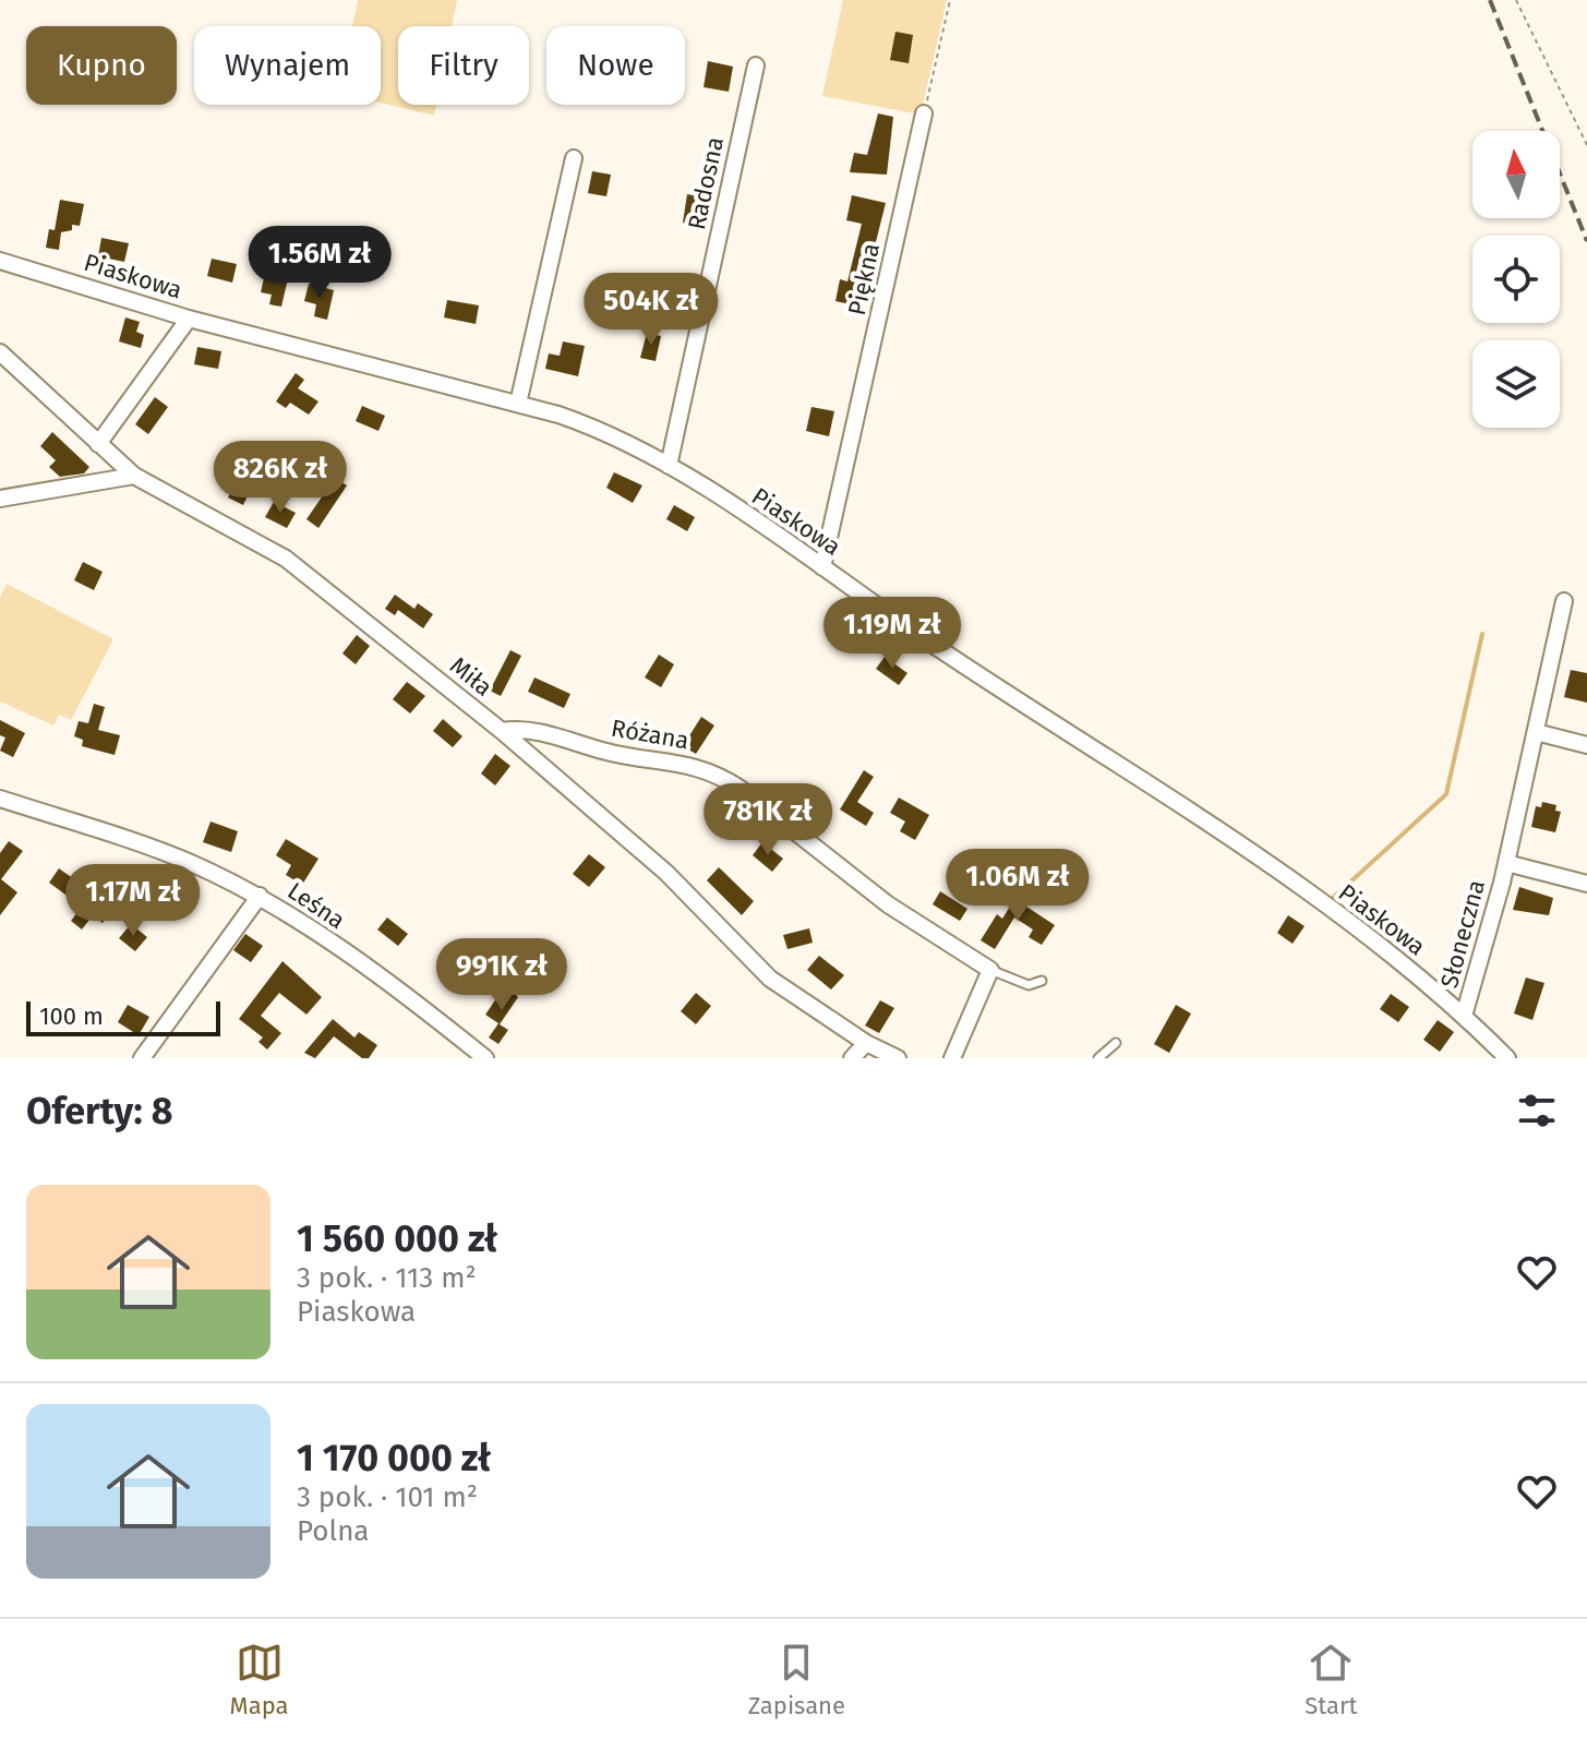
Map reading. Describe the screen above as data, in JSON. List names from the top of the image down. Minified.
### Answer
{"streets":{"street":["Radosna","Piaskowa","Piękna","Miła","Różana","Leśna","Słoneczna"]},"crossings":[["Radosna","Piaskowa"],["Piaskowa","Piękna"],["Piaskowa","Słoneczna"],["Miła","Różana"]],"scale_bar":"100 m","north":"top","page":{"chip":["Kupno","Wynajem","Filtry","Nowe"],"price":["1.56M zł","504K zł","826K zł","1.19M zł","781K zł","1.06M zł","1.17M zł","991K zł"],"scale":"100 m","heading":"Oferty: 8","list":[{"name":"1 560 000 zł","note":"3 pok. · 113 m² · Piaskowa"},{"name":"1 170 000 zł","note":"3 pok. · 101 m² · Polna"}],"tabs":["Mapa","Zapisane","Start"]}}
